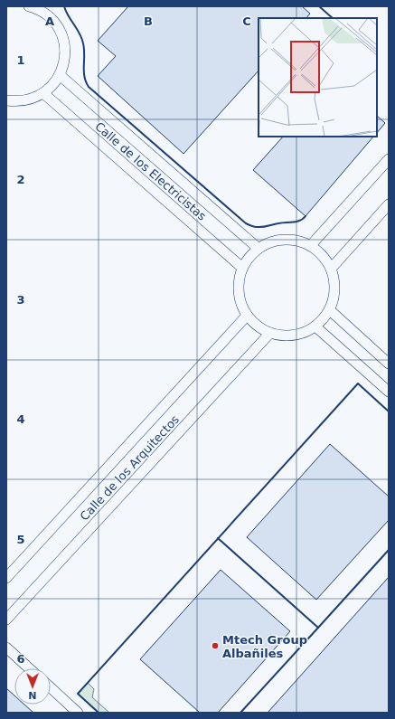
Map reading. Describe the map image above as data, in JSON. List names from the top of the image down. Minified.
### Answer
{"streets":{"street":["Calle de los Electricistas","Calle de los Arquitectos"]},"crossings":[["Calle de los Electricistas","Calle de los Arquitectos"]],"places":["Mtech Group Albañiles"],"north":"bottom","grid":{"columns":["A","B","C"],"rows":["1","2","3","4","5","6"]}}
